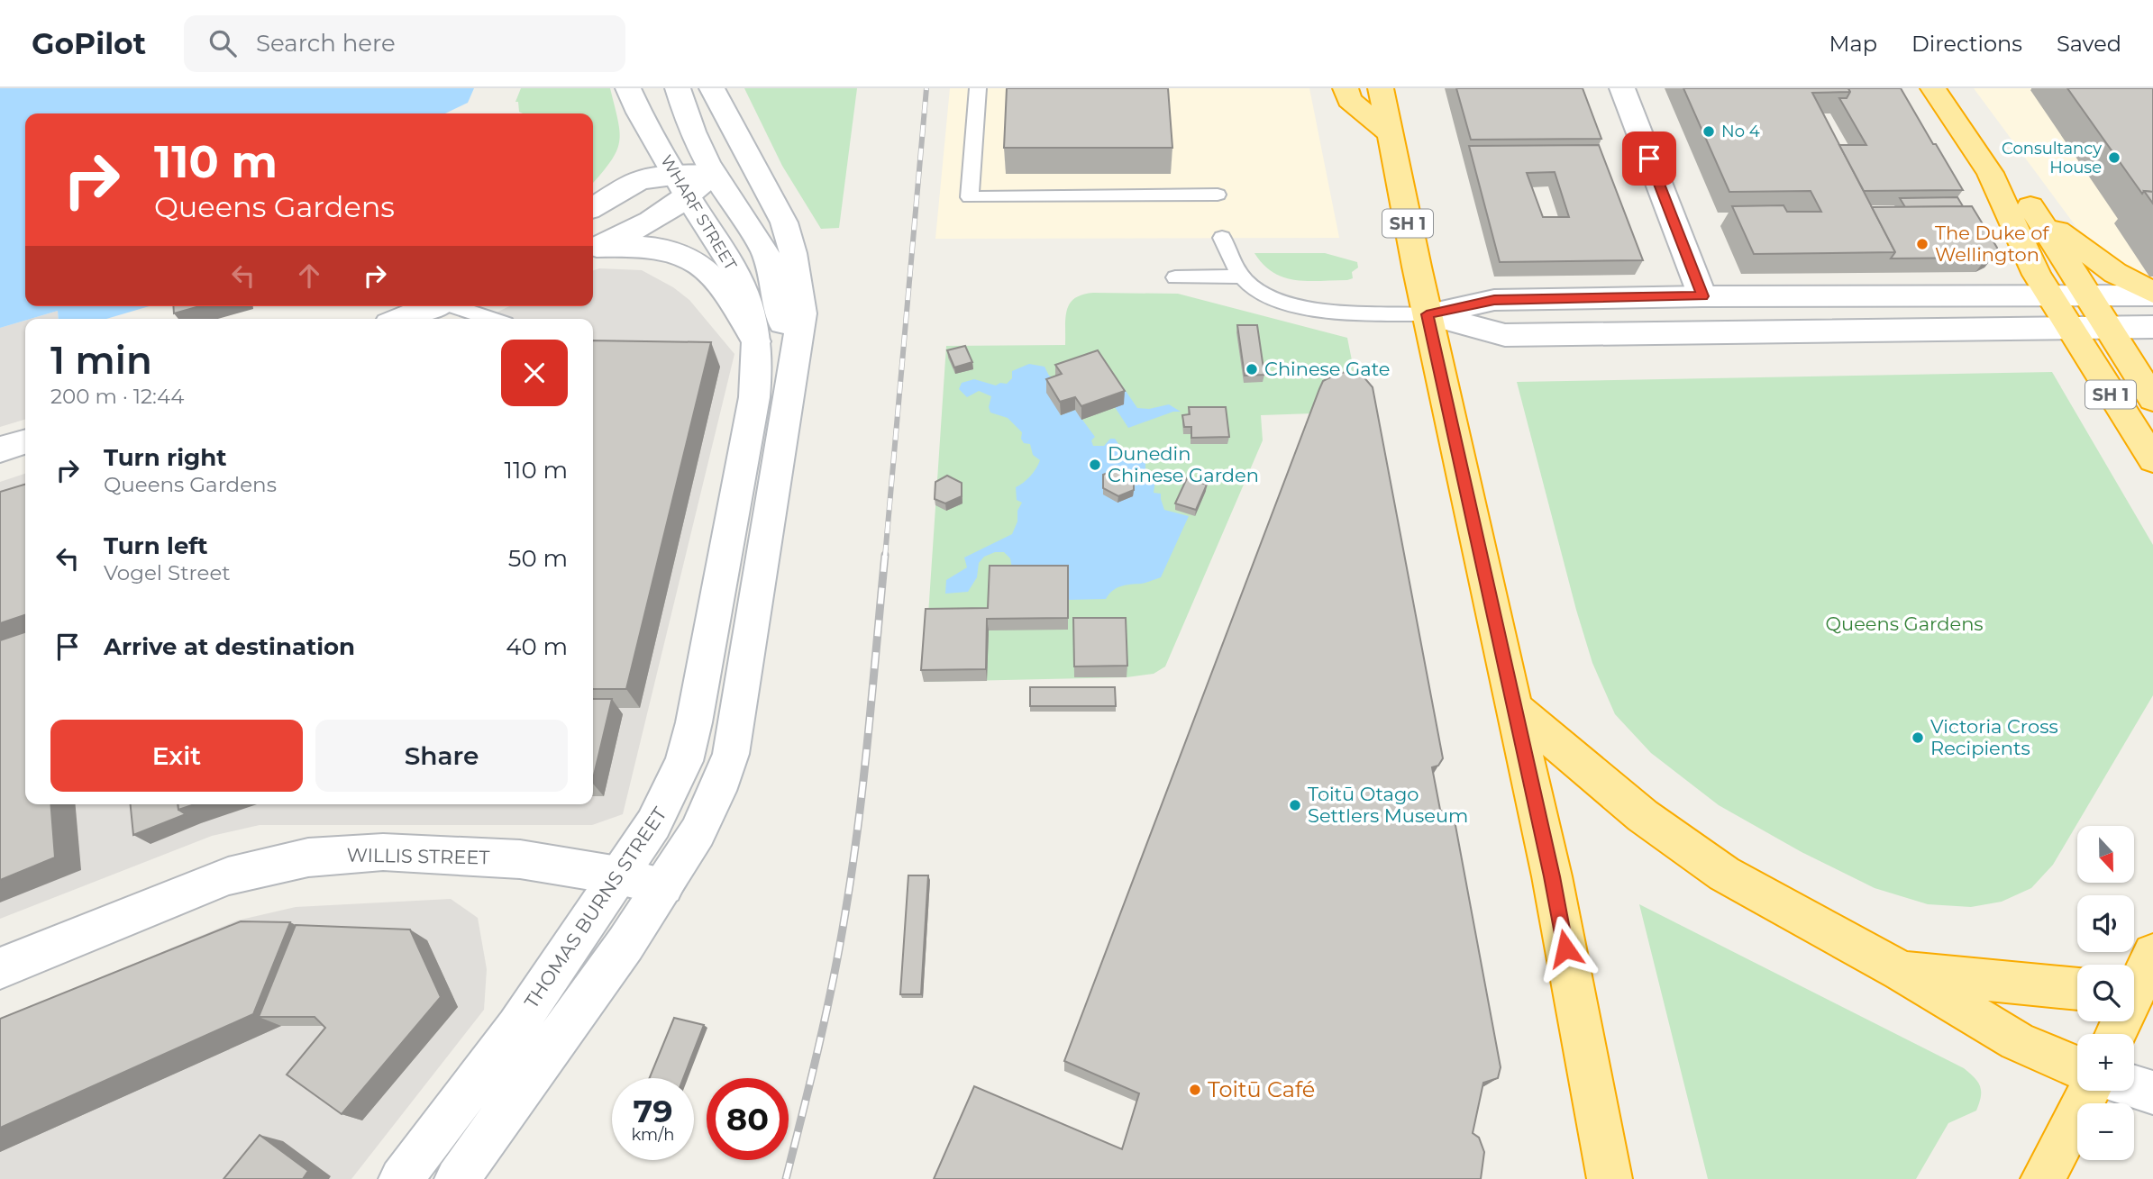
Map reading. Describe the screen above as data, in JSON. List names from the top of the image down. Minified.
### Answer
{"streets":{"highway":["SH 1"],"street":["WHARF STREET","WILLIS STREET","THOMAS BURNS STREET"]},"crossings":[["WHARF STREET","THOMAS BURNS STREET"],["WILLIS STREET","THOMAS BURNS STREET"]],"parks":["Queens Gardens"],"places":["No 4","Consultancy House","The Duke of Wellington","Chinese Gate","Dunedin Chinese Garden","Victoria Cross Recipients","Toitū Otago Settlers Museum","Toitū Café"],"north":"bottom","page":{"header":"GoPilot","search":"Search here","nav":["Map","Directions","Saved"],"turn":["110 m","Queens Gardens"],"heading":["1 min","200 m · 12:44"],"list":[{"name":"Turn right","note":"Queens Gardens","value":"110 m"},{"name":"Turn left","note":"Vogel Street","value":"50 m"},{"name":"Arrive at destination","value":"40 m"}],"buttons":["Exit","Share"],"map_buttons":["+","−"],"speed":"79 km/h","limit":"80"}}
